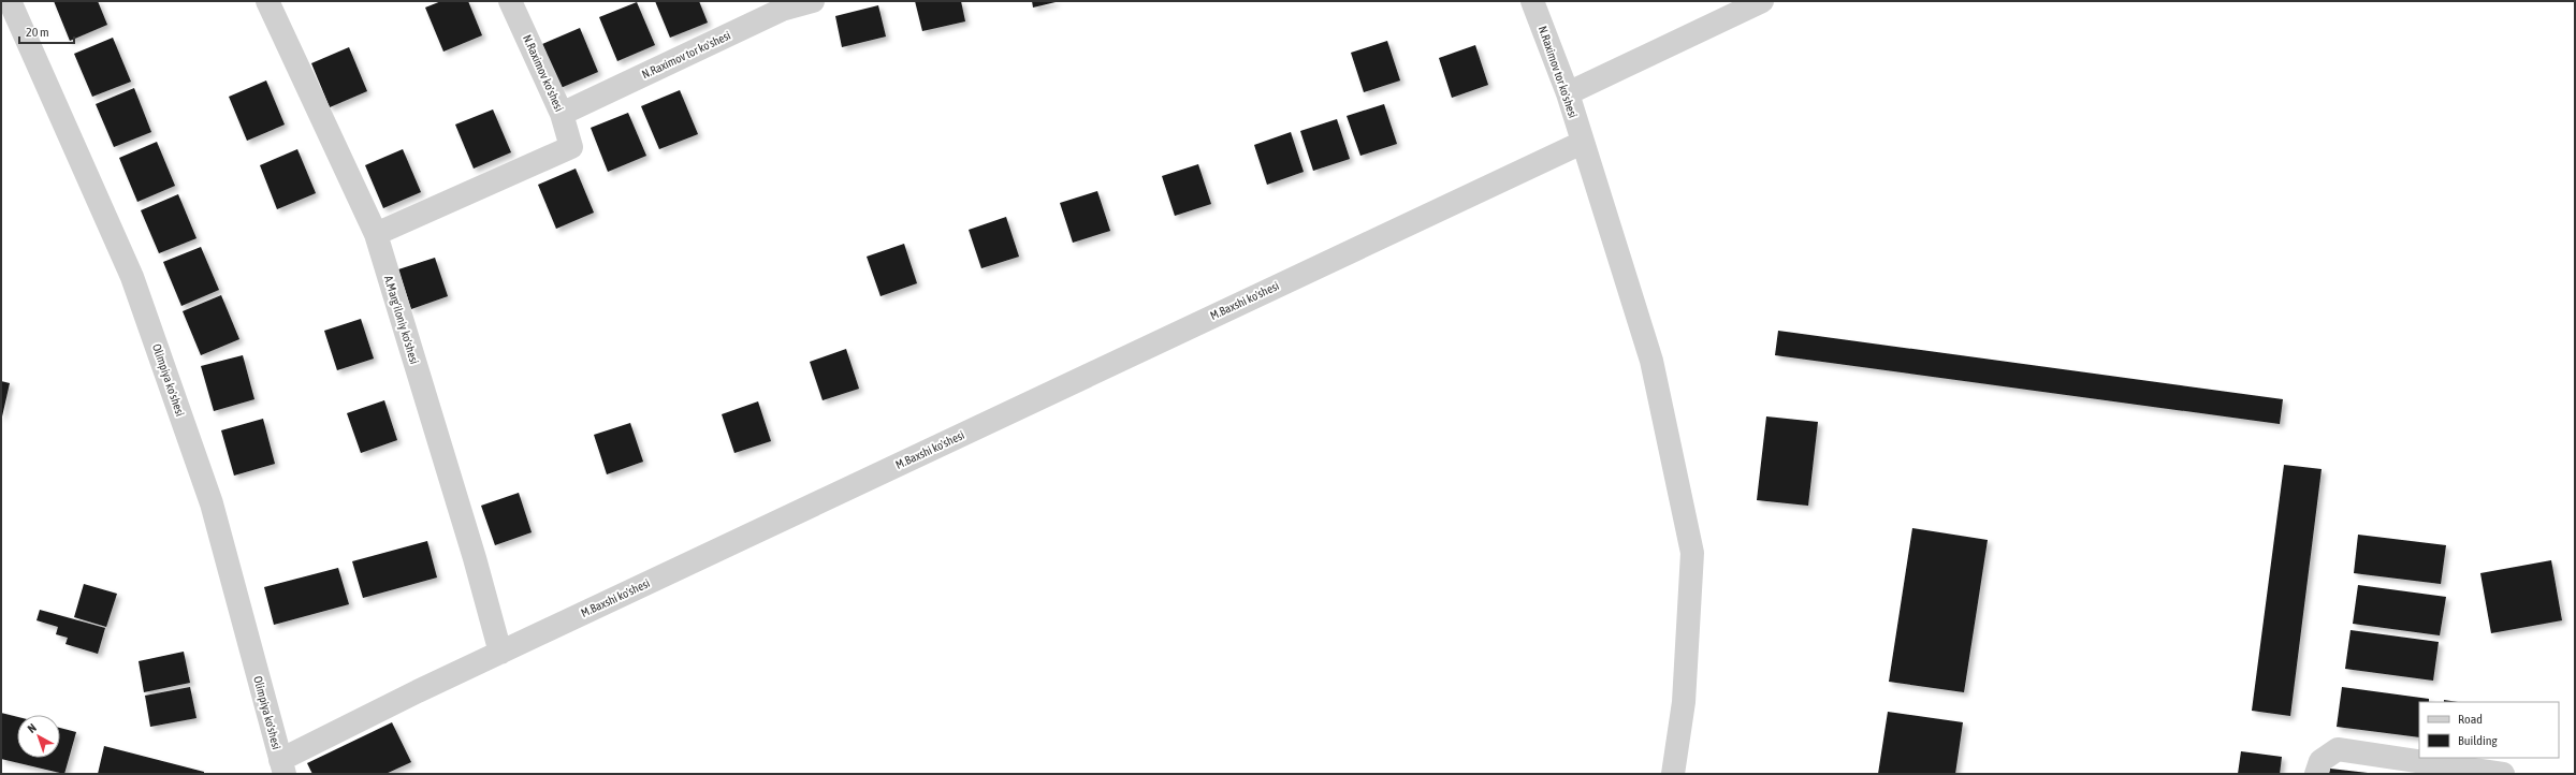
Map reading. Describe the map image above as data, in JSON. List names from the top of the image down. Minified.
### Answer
{"streets":{"street":["N.Raximov tor ko'shesi","N.Raximov ko'shesi","M.Baxshi ko'shesi","A.Marg'iloniy ko'shesi","Olimpiya ko'shesi"]},"crossings":[["N.Raximov tor ko'shesi","N.Raximov ko'shesi"],["N.Raximov tor ko'shesi","M.Baxshi ko'shesi"],["N.Raximov ko'shesi","A.Marg'iloniy ko'shesi"],["M.Baxshi ko'shesi","A.Marg'iloniy ko'shesi"],["M.Baxshi ko'shesi","Olimpiya ko'shesi"]],"legend":["Road","Building"],"scale_bar":"20 m","north":"top left"}
